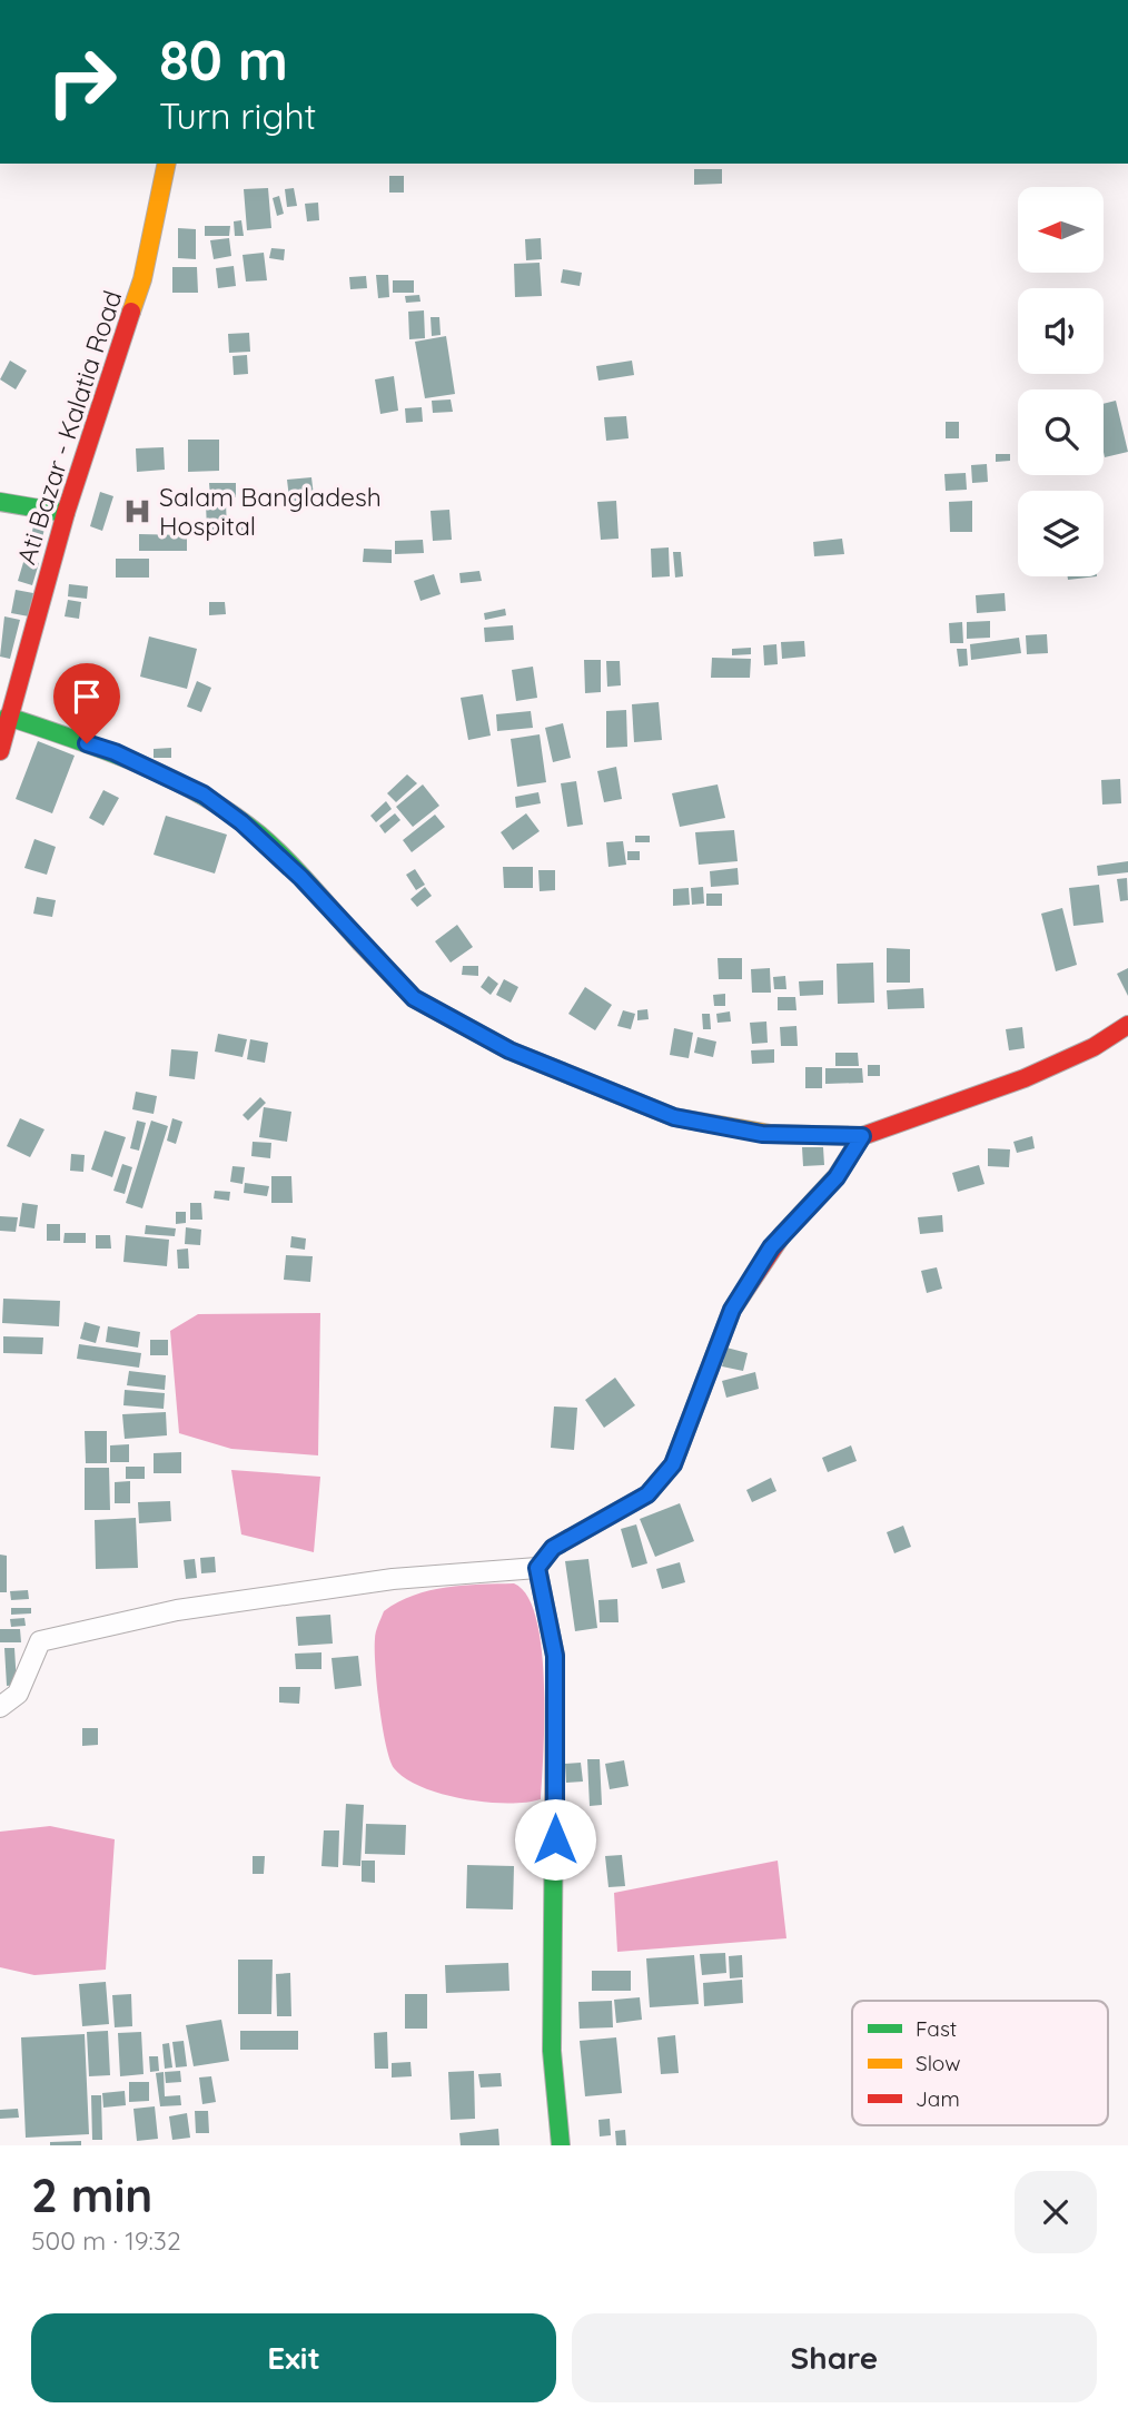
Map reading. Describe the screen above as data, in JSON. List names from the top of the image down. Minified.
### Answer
{"streets":{"street":["Ati Bazar - Kalatia Road"]},"places":{"hospital":["Salam Bangladesh Hospital"]},"legend":["Fast","Slow","Jam"],"north":"left","page":{"turn":["80 m","Turn right"],"heading":["2 min","500 m · 19:32"],"buttons":["Exit","Share"]}}
